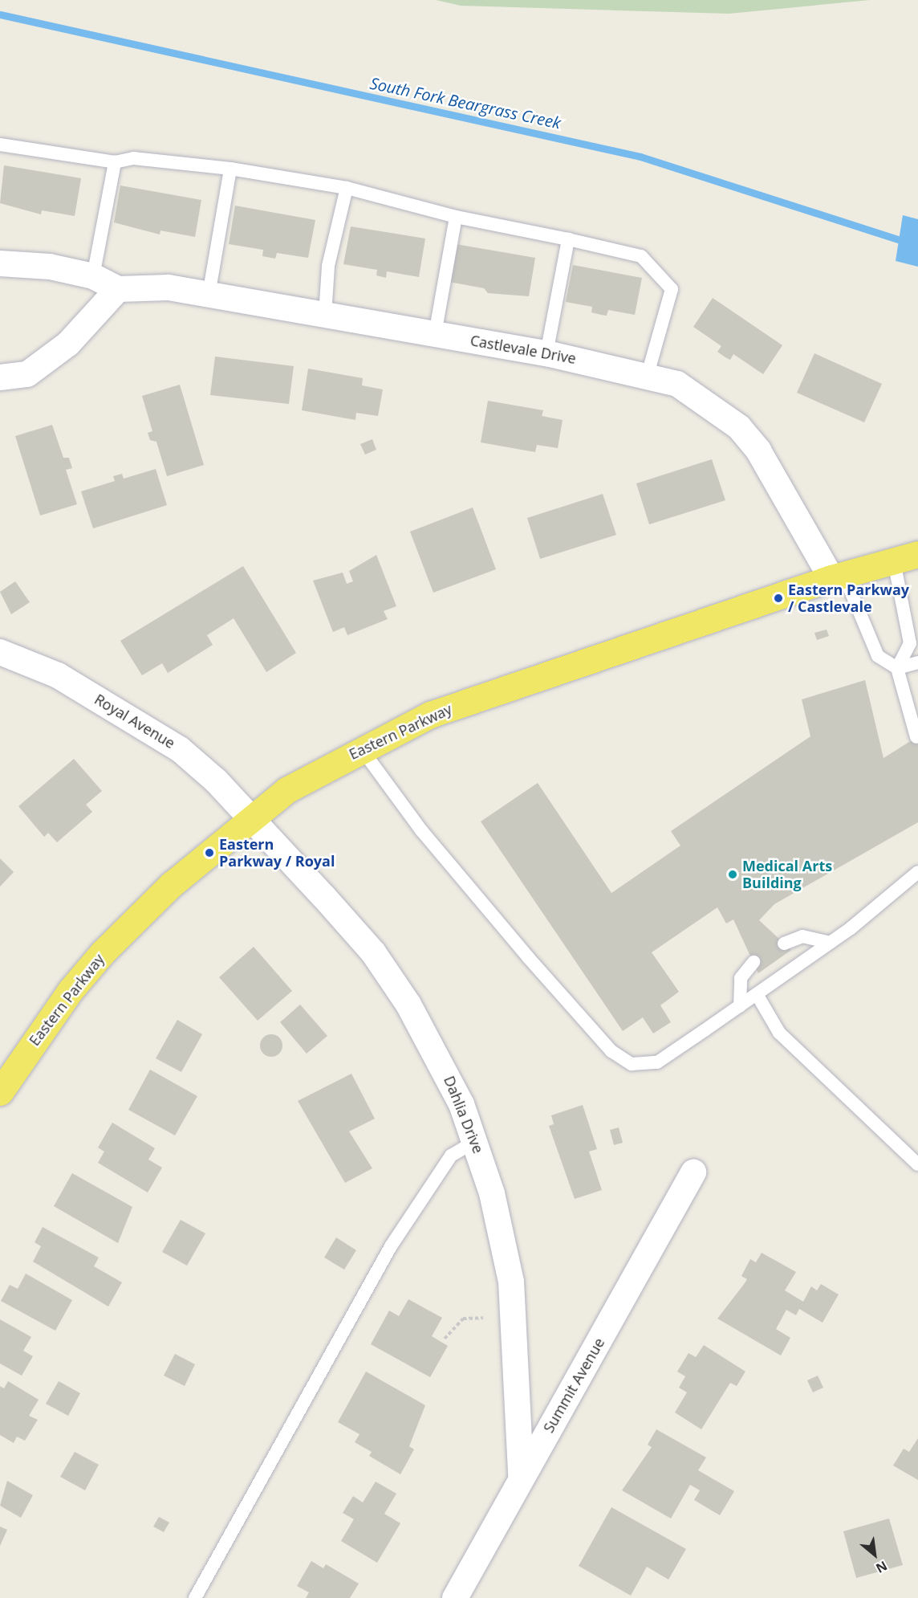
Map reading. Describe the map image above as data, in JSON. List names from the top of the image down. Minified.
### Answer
{"streets":{"main road":["Eastern Parkway"],"street":["Castlevale Drive","Royal Avenue","Dahlia Drive","Summit Avenue"]},"crossings":[["Castlevale Drive","Eastern Parkway"],["Royal Avenue","Eastern Parkway"],["Royal Avenue","Dahlia Drive"],["Eastern Parkway","Dahlia Drive"],["Dahlia Drive","Summit Avenue"]],"water":["South Fork Beargrass Creek"],"places":["Eastern Parkway / Castlevale","Eastern Parkway / Royal","Medical Arts Building"],"north":"bottom right"}
